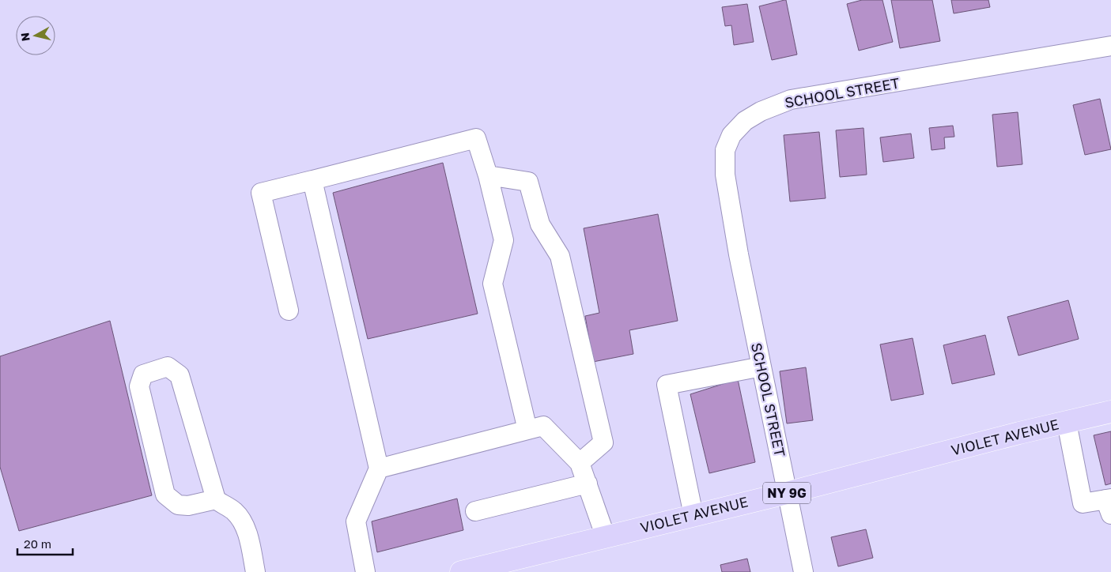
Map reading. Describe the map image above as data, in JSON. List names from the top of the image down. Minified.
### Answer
{"streets":{"main road":["VIOLET AVENUE","NY 9G"],"street":["SCHOOL STREET"]},"crossings":[["SCHOOL STREET","VIOLET AVENUE"]],"scale_bar":"20 m","north":"left"}
